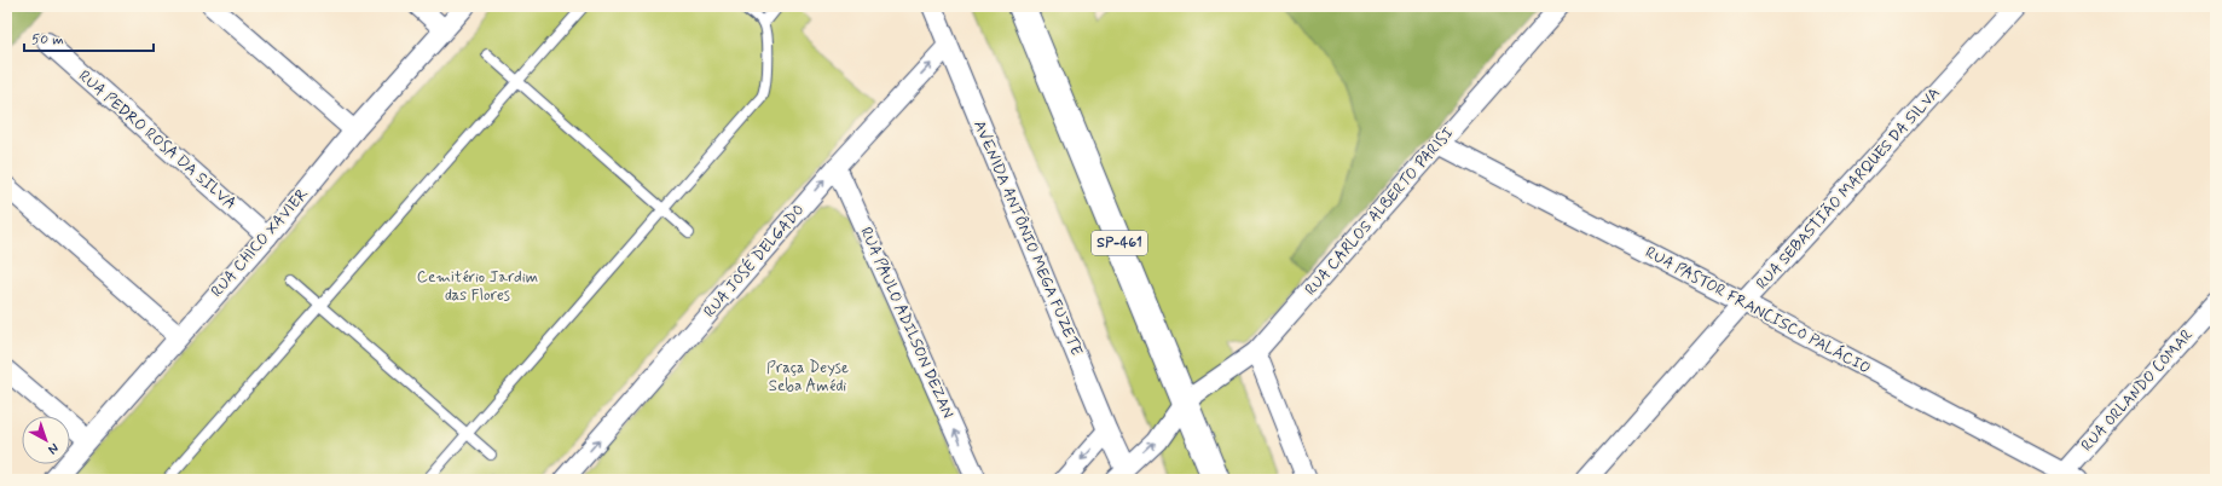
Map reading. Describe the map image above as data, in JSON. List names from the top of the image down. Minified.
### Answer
{"streets":{"main road":["SP-461"],"street":["RUA PEDRO ROSA DA SILVA","RUA SEBASTIÃO MARQUES DA SILVA","RUA CARLOS ALBERTO PARISI","AVENIDA ANTÔNIO MEGA FUZETE","RUA CHICO XAVIER","RUA JOSÉ DELGADO","RUA PASTOR FRANCISCO PALÁCIO","RUA PAULO ADILSON DEZAN","RUA ORLANDO COMAR"]},"crossings":[["RUA PEDRO ROSA DA SILVA","RUA CHICO XAVIER"],["RUA SEBASTIÃO MARQUES DA SILVA","RUA PASTOR FRANCISCO PALÁCIO"],["RUA CARLOS ALBERTO PARISI","SP-461"],["RUA CARLOS ALBERTO PARISI","RUA PASTOR FRANCISCO PALÁCIO"],["AVENIDA ANTÔNIO MEGA FUZETE","RUA JOSÉ DELGADO"],["RUA JOSÉ DELGADO","RUA PAULO ADILSON DEZAN"],["RUA PASTOR FRANCISCO PALÁCIO","RUA ORLANDO COMAR"]],"one_way":["RUA JOSÉ DELGADO","RUA PAULO ADILSON DEZAN"],"parks":["Cemitério Jardim das Flores","Praça Deyse Seba Amédi"],"scale_bar":"50 m","north":"bottom right"}
